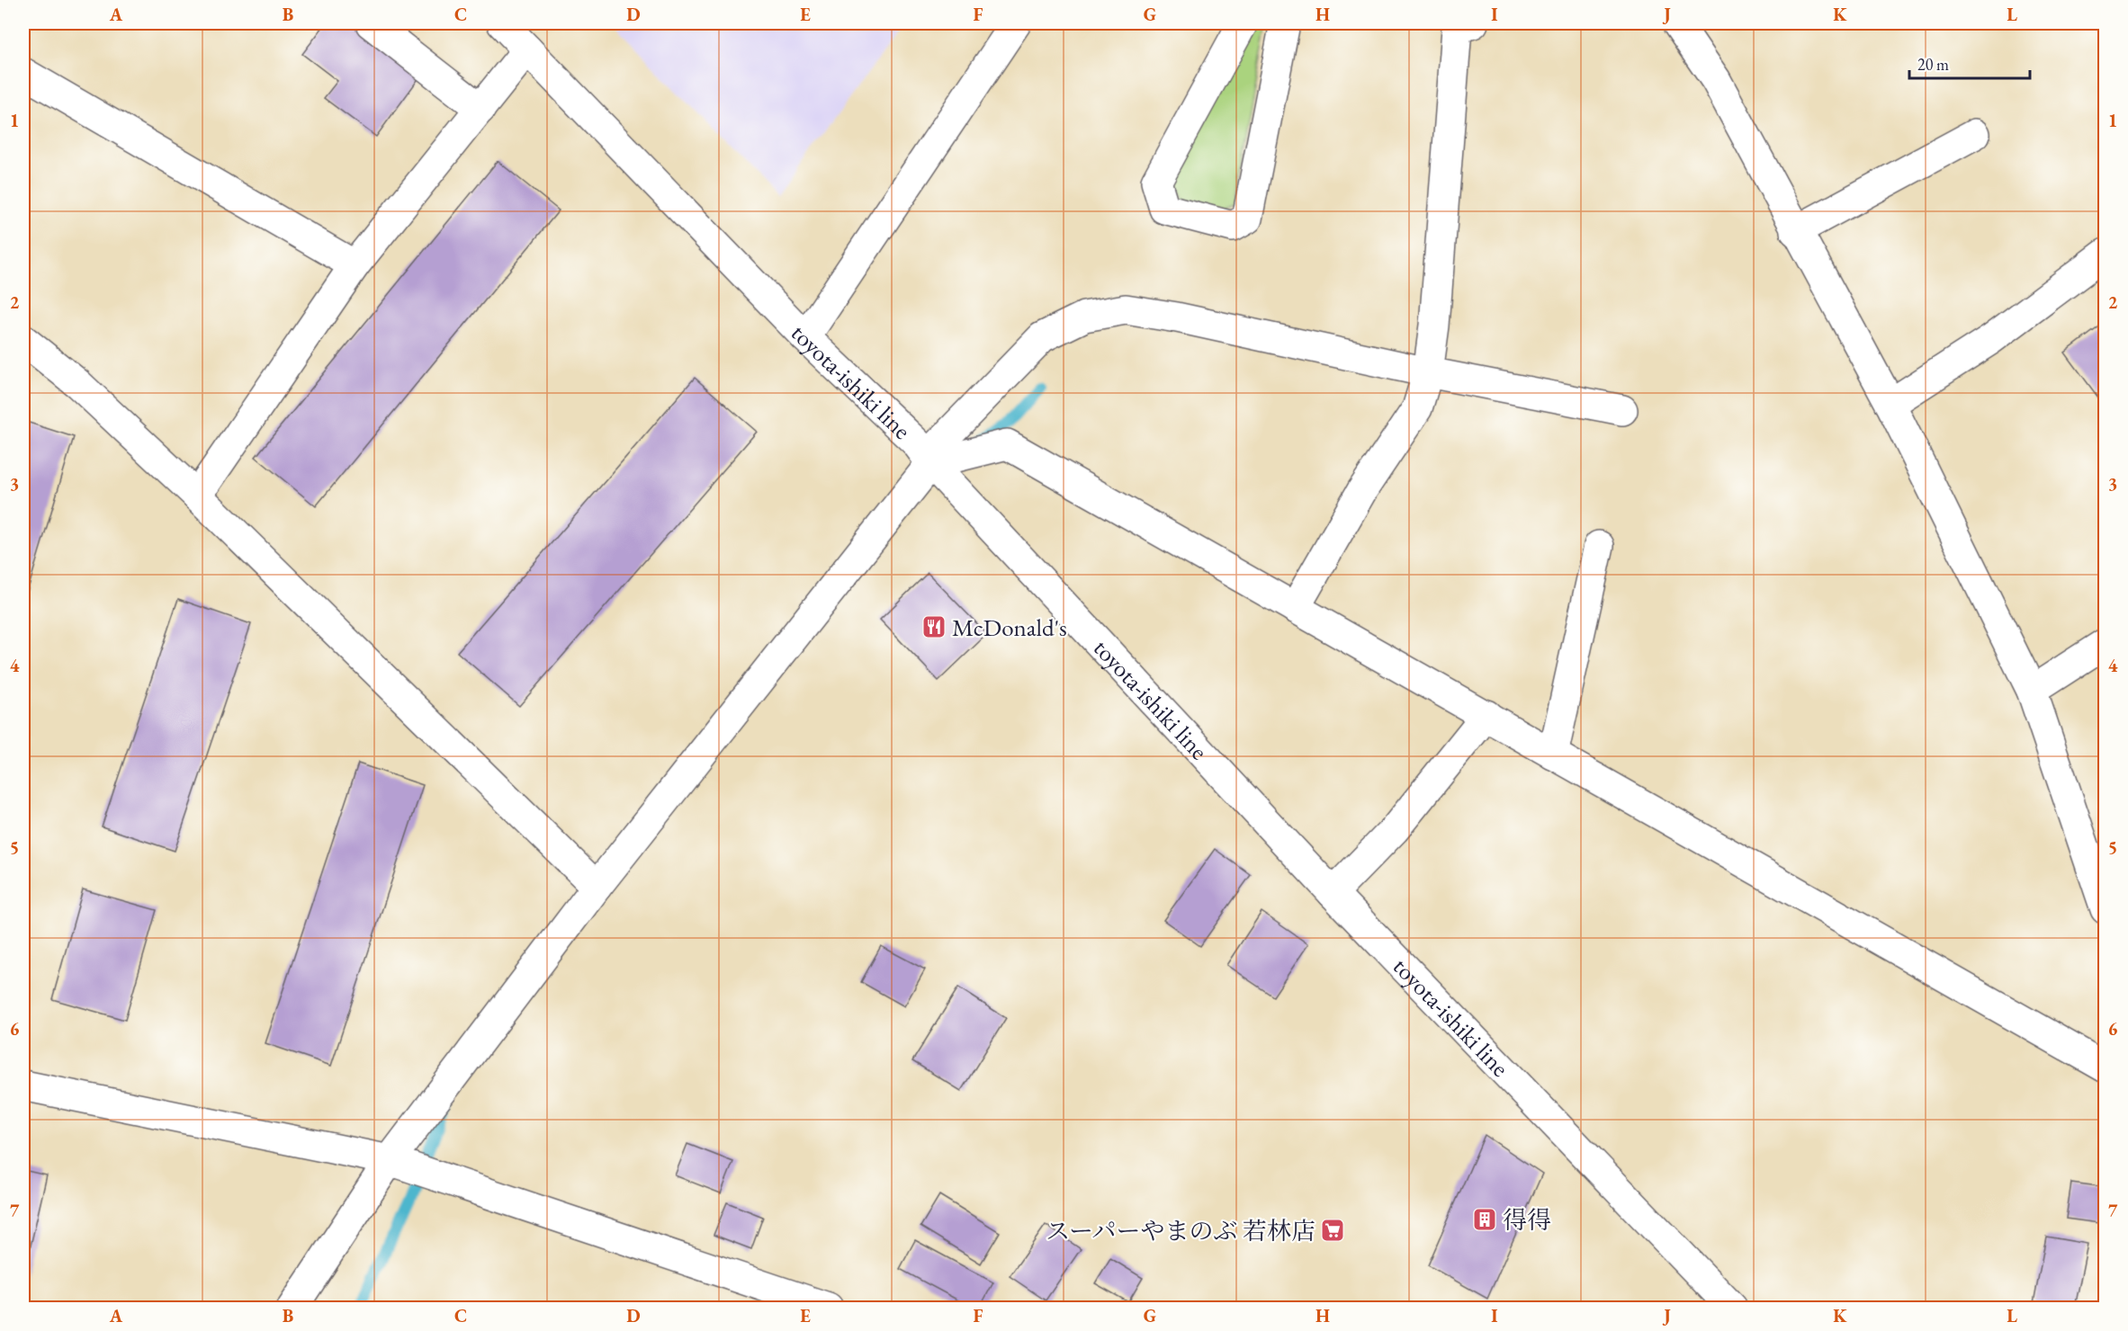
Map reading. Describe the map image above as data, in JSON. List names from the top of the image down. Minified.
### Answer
{"streets":{"street":["toyota-ishiki line"]},"places":{"restaurant":["McDonald's"],"building":["得得"],"supermarket":["スーパーやまのぶ 若林店"]},"scale_bar":"20 m","grid":{"columns":["A","B","C","D","E","F","G","H","I","J","K","L"],"rows":["1","2","3","4","5","6","7"]}}
